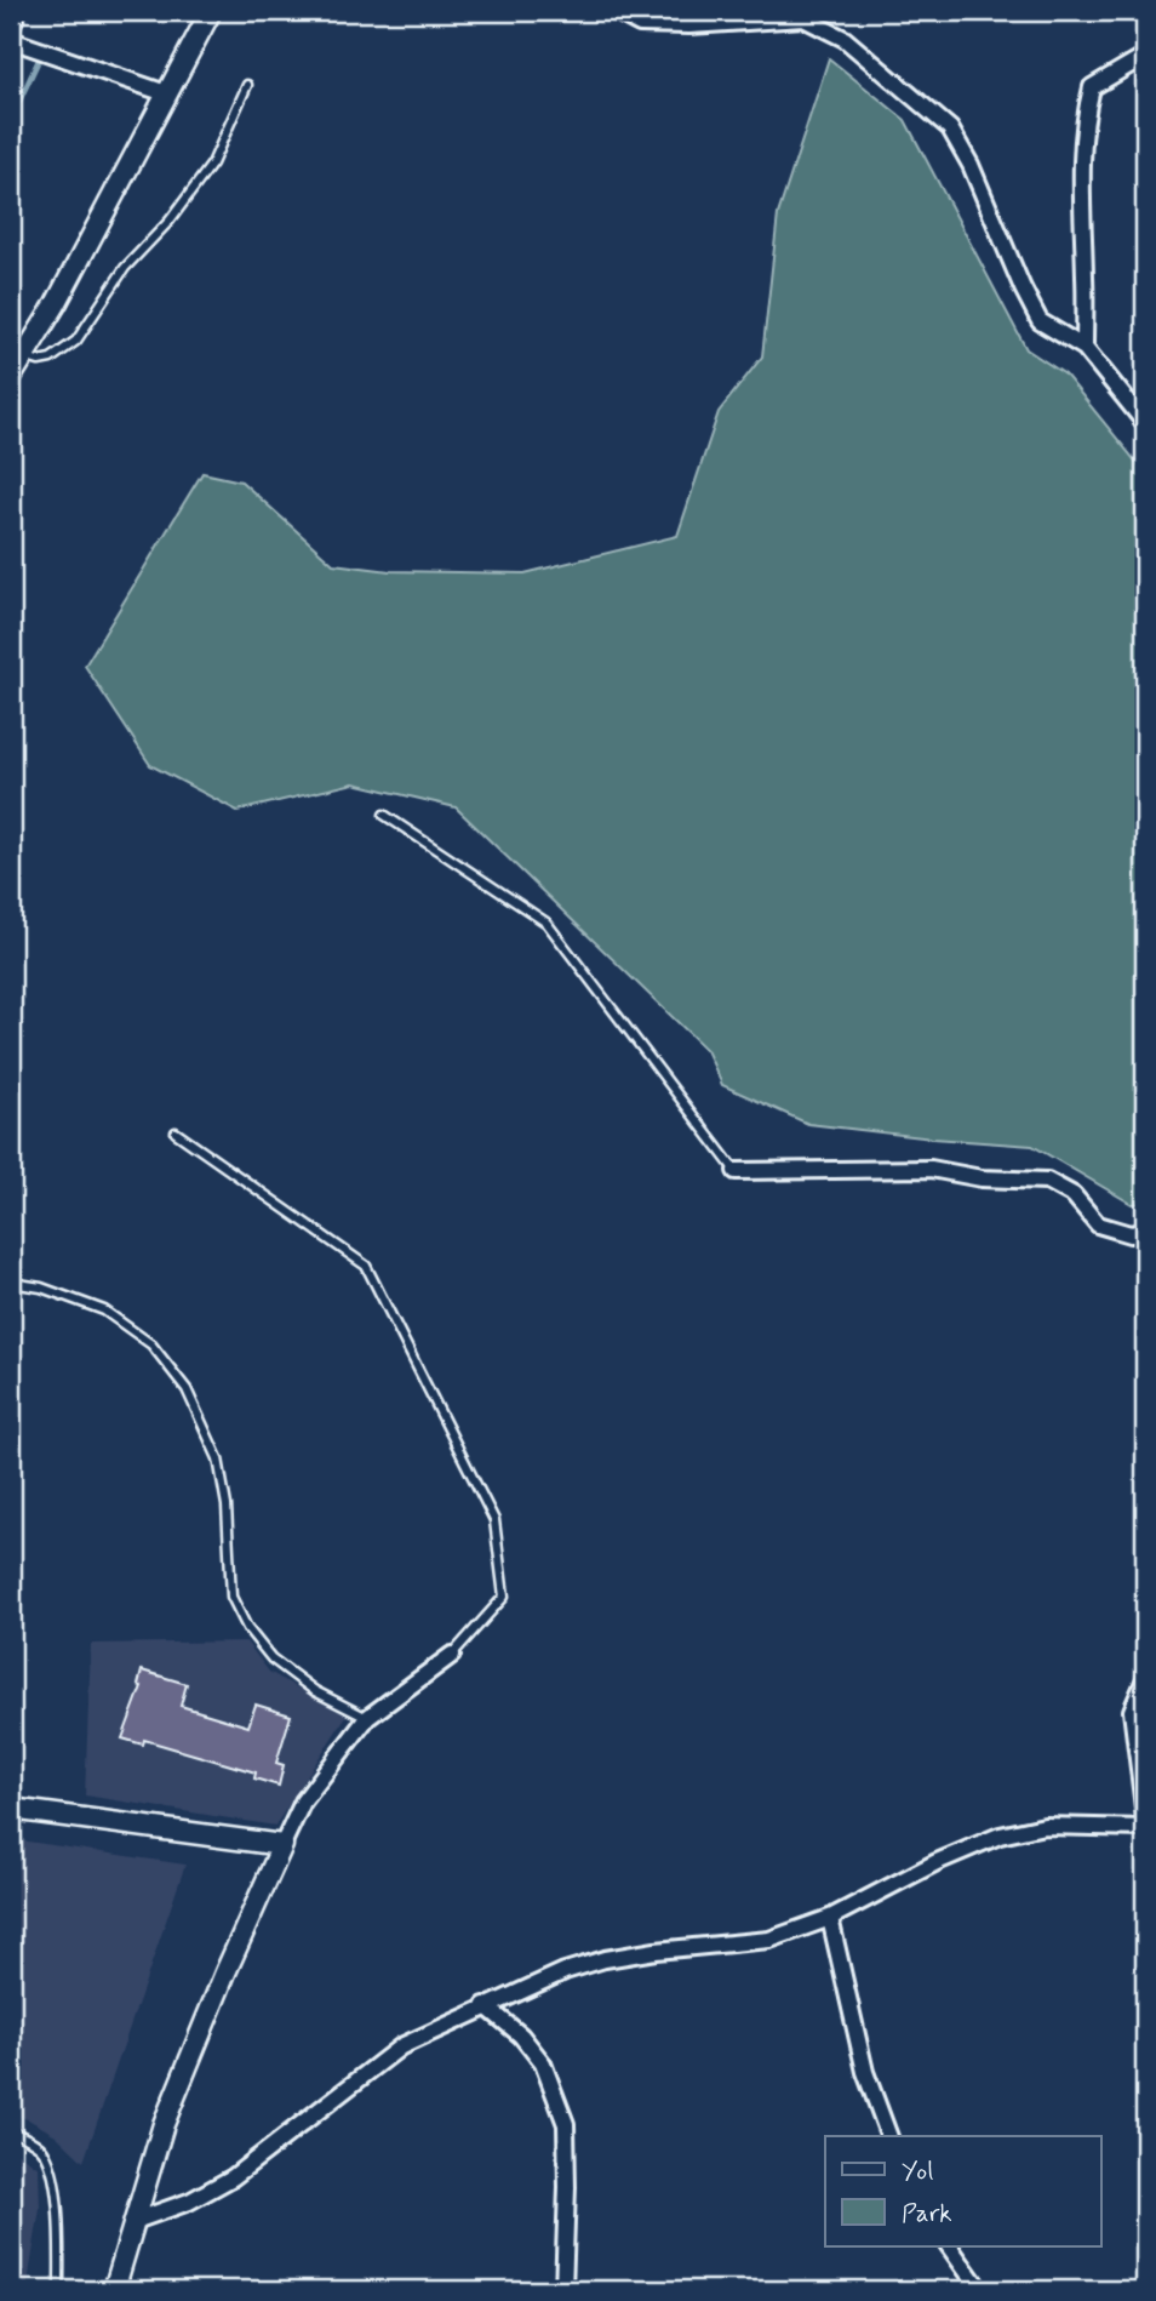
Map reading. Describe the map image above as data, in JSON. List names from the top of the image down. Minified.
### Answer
{"legend":["Yol","Park"]}
